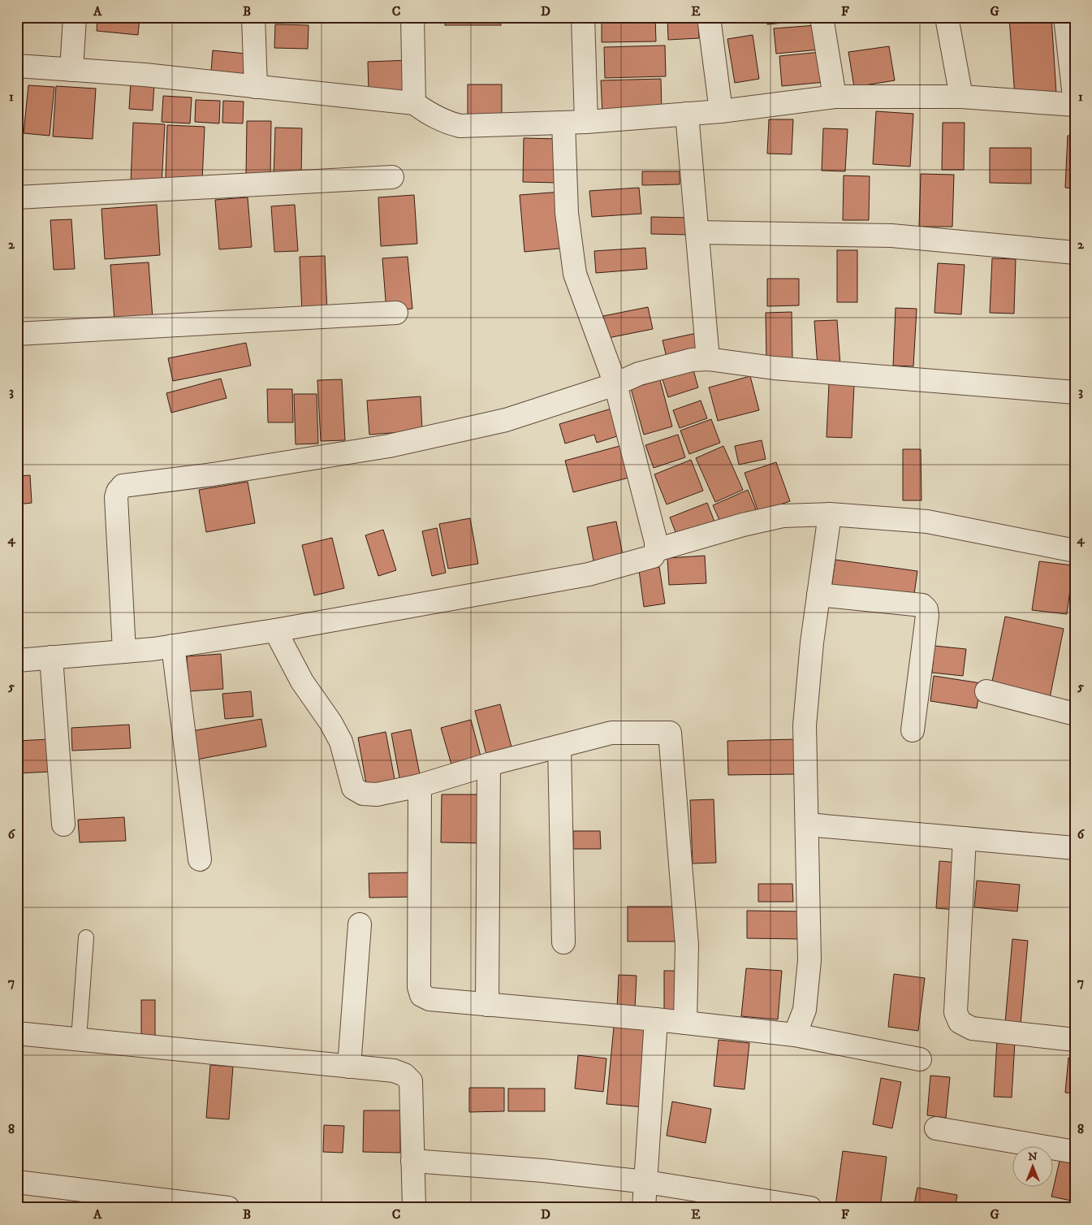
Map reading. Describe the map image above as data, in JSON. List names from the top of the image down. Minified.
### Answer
{"north":"top","grid":{"columns":["A","B","C","D","E","F","G"],"rows":["1","2","3","4","5","6","7","8"]}}
